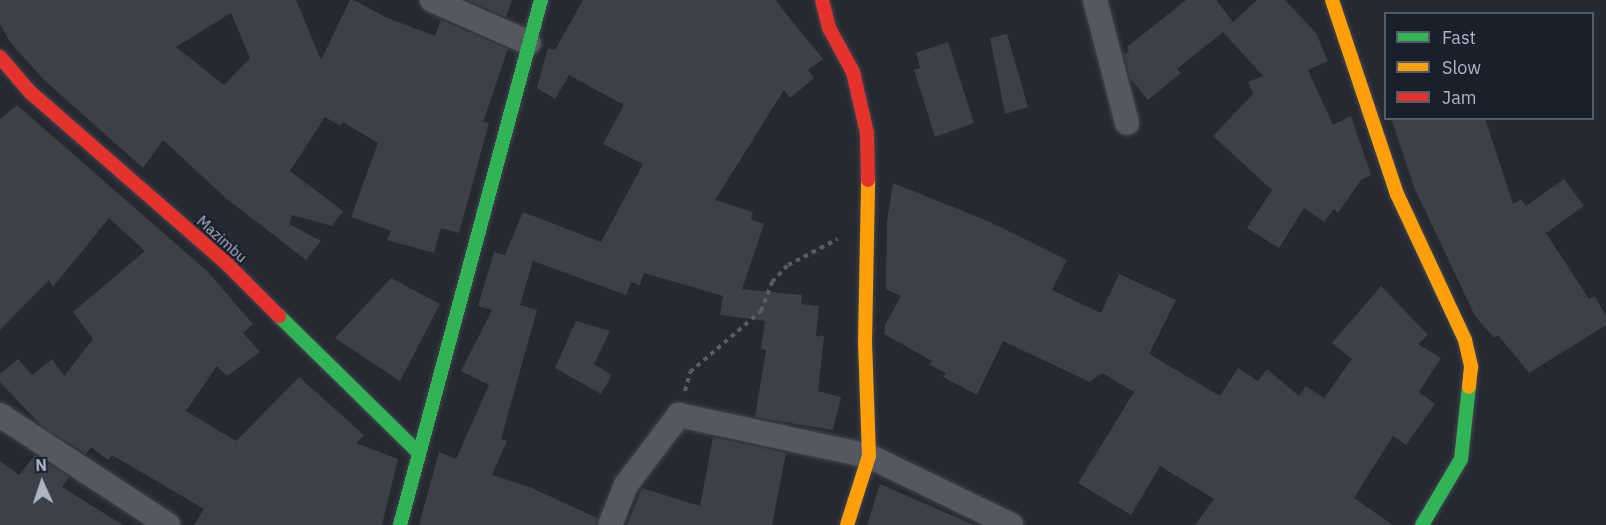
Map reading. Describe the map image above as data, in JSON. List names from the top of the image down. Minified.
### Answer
{"streets":{"street":["Mazimbu"]},"legend":["Fast","Slow","Jam"],"north":"top"}
